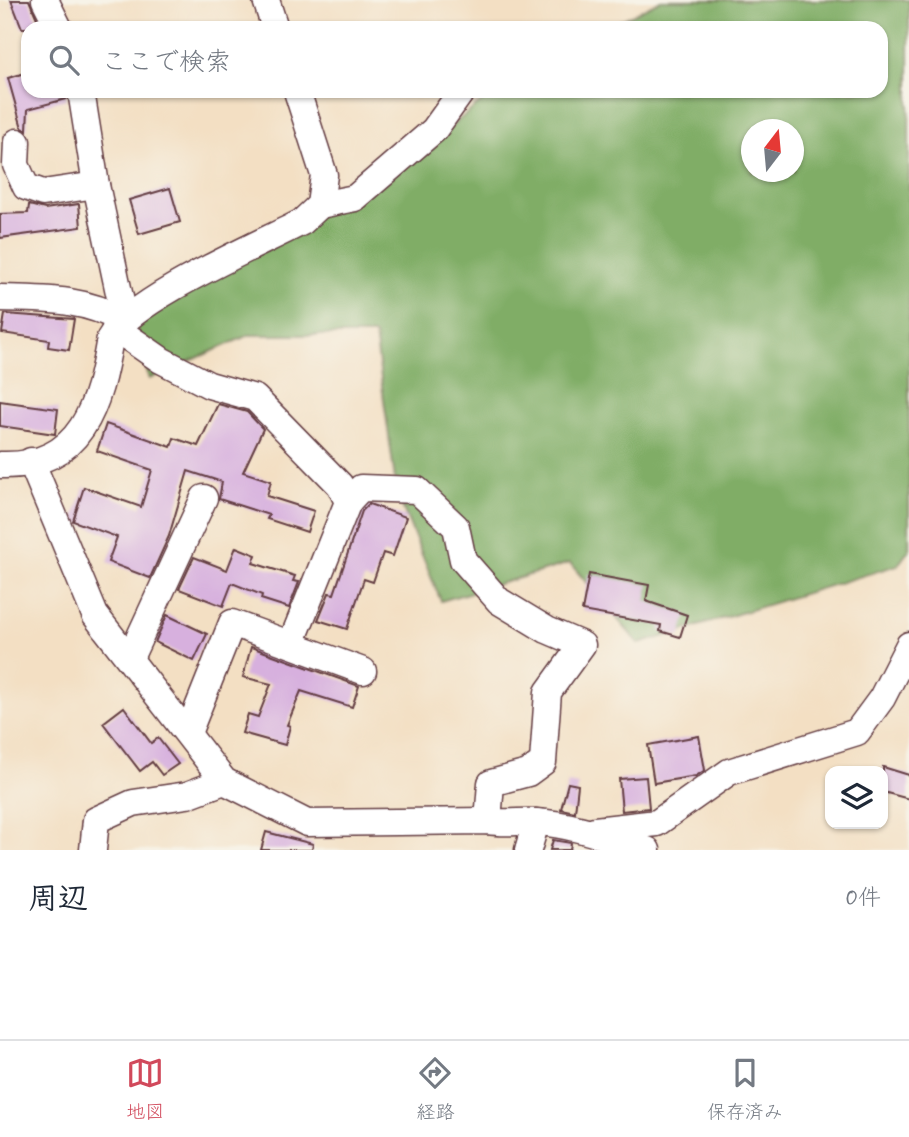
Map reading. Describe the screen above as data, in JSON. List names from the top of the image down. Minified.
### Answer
{"north":"top","page":{"search":"ここで検索","heading":["周辺","0件"],"nav":["地図","経路","保存済み"]}}
